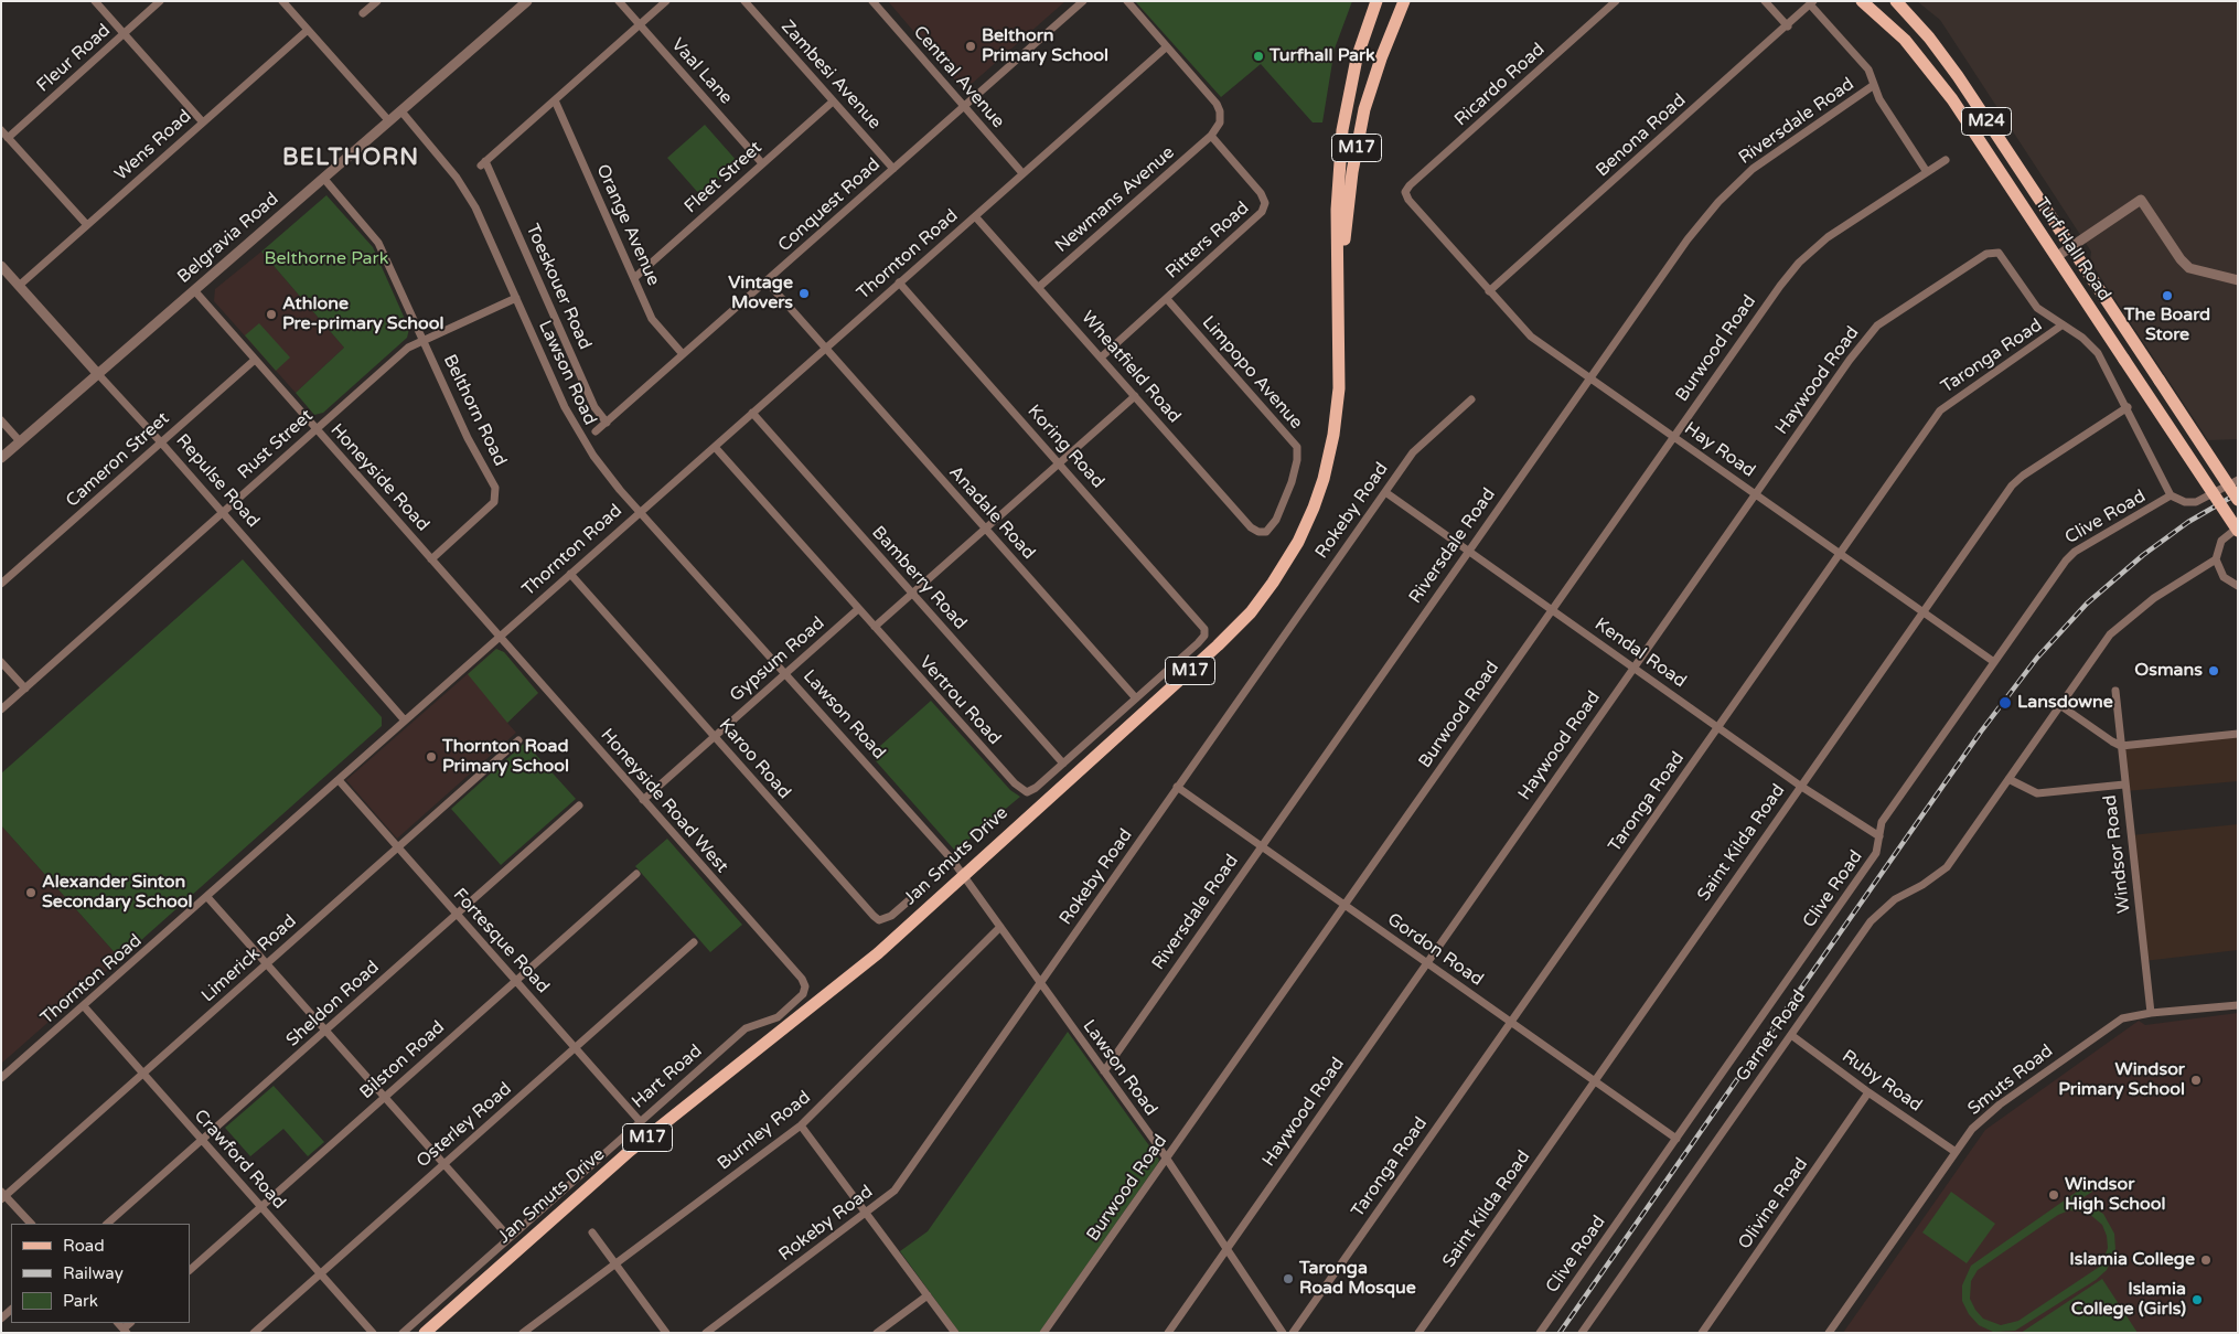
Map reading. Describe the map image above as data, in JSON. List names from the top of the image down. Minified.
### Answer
{"streets":{"main road":["M24","M17","Turf Hall Road","Jan Smuts Drive"],"street":["Fleur Road","Vaal Lane","Zambesi Avenue","Central Avenue","Ricardo Road","Riversdale Road","Benona Road","Wens Road","Fleet Street","Newmans Avenue","Conquest Road","Orange Avenue","Belgravia Road","Ritters Road","Thornton Road","Toeskouer Road","Burwood Road","Taronga Road","Wheatfield Road","Lawson Road","Limpopo Avenue","Haywood Road","Belthorn Road","Rust Street","Koring Road","Hay Road","Cameron Street","Honeyside Road","Repulse Road","Rokeby Road","Anadale Road","Clive Road","Bamberry Road","Kendal Road","Gypsum Road","Vertrou Road","Karoo Road","Honeyside Road West","Saint Kilda Road","Windsor Road","Fortesque Road","Gordon Road","Limerick Road","Sheldon Road","Garnet Road","Bilston Road","Hart Road","Smuts Road","Ruby Road","Osterley Road","Burnley Road","Crawford Road","Olivine Road"]},"crossings":[["Vaal Lane","Fleet Street"],["Vaal Lane","Toeskouer Road"],["Zambesi Avenue","Fleet Street"],["Zambesi Avenue","Conquest Road"],["Central Avenue","Conquest Road"],["Central Avenue","Thornton Road"],["Ricardo Road","Hay Road"],["Riversdale Road","Lawson Road"],["Riversdale Road","Hay Road"],["Riversdale Road","Kendal Road"],["Riversdale Road","Gordon Road"],["Benona Road","Hay Road"],["Wens Road","Repulse Road"],["Fleet Street","Orange Avenue"],["Newmans Avenue","Ritters Road"],["Newmans Avenue","Wheatfield Road"],["Conquest Road","Orange Avenue"],["Conquest Road","Toeskouer Road"],["Conquest Road","Anadale Road"],["Orange Avenue","Toeskouer Road"],["Belgravia Road","Lawson Road"],["Belgravia Road","Belthorn Road"],["Belgravia Road","Honeyside Road"],["Belgravia Road","Repulse Road"],["Ritters Road","Wheatfield Road"],["Ritters Road","Limpopo Avenue"],["Thornton Road","Wheatfield Road"],["Thornton Road","Lawson Road"],["Thornton Road","Koring Road"],["Thornton Road","Honeyside Road"],["Thornton Road","Repulse Road"],["Thornton Road","Anadale Road"],["Thornton Road","Bamberry Road"],["Thornton Road","Vertrou Road"],["Thornton Road","Karoo Road"],["Thornton Road","Honeyside Road West"],["Thornton Road","Fortesque Road"],["Thornton Road","Crawford Road"],["Burwood Road","Lawson Road"],["Burwood Road","Hay Road"],["Burwood Road","Kendal Road"],["Burwood Road","Gordon Road"],["Taronga Road","Haywood Road"],["Taronga Road","Hay Road"],["Taronga Road","Kendal Road"],["Taronga Road","Gordon Road"],["Wheatfield Road","Limpopo Avenue"],["Lawson Road","Haywood Road"],["Lawson Road","Rust Street"],["Lawson Road","Rokeby Road"],["Lawson Road","Gypsum Road"],["Lawson Road","Jan Smuts Drive"],["Lawson Road","Burnley Road"],["Haywood Road","Hay Road"],["Haywood Road","Kendal Road"],["Haywood Road","Gordon Road"],["Belthorn Road","Rust Street"],["Belthorn Road","Honeyside Road"],["Rust Street","Honeyside Road"],["Rust Street","Repulse Road"],["Koring Road","Vertrou Road"],["Hay Road","Clive Road"],["Hay Road","Saint Kilda Road"],["Cameron Street","Honeyside Road"],["Cameron Street","Repulse Road"],["Honeyside Road","Honeyside Road West"],["Rokeby Road","Kendal Road"],["Rokeby Road","Gordon Road"],["Anadale Road","Vertrou Road"],["Clive Road","Kendal Road"],["Clive Road","Gordon Road"],["Bamberry Road","Vertrou Road"],["Kendal Road","Saint Kilda Road"],["Gypsum Road","Vertrou Road"],["Gypsum Road","Karoo Road"],["Gypsum Road","Honeyside Road West"],["Honeyside Road West","Hart Road"],["Saint Kilda Road","Gordon Road"],["Windsor Road","Smuts Road"],["Fortesque Road","Limerick Road"],["Fortesque Road","Sheldon Road"],["Fortesque Road","Bilston Road"],["Fortesque Road","Hart Road"],["Fortesque Road","Osterley Road"],["Limerick Road","Crawford Road"],["Sheldon Road","Crawford Road"],["Garnet Road","Ruby Road"],["Bilston Road","Crawford Road"],["Smuts Road","Ruby Road"],["Ruby Road","Olivine Road"],["Osterley Road","Crawford Road"]],"districts":["BELTHORN"],"parks":["Belthorne Park"],"places":["Belthorn Primary School","Turfhall Park","Vintage Movers","The Board Store","Athlone Pre-primary School","Osmans","Lansdowne","Thornton Road Primary School","Alexander Sinton Secondary School","Windsor Primary School","Windsor High School","Islamia College","Taronga Road Mosque","Islamia College (Girls)"],"legend":["Road","Railway","Park"]}
